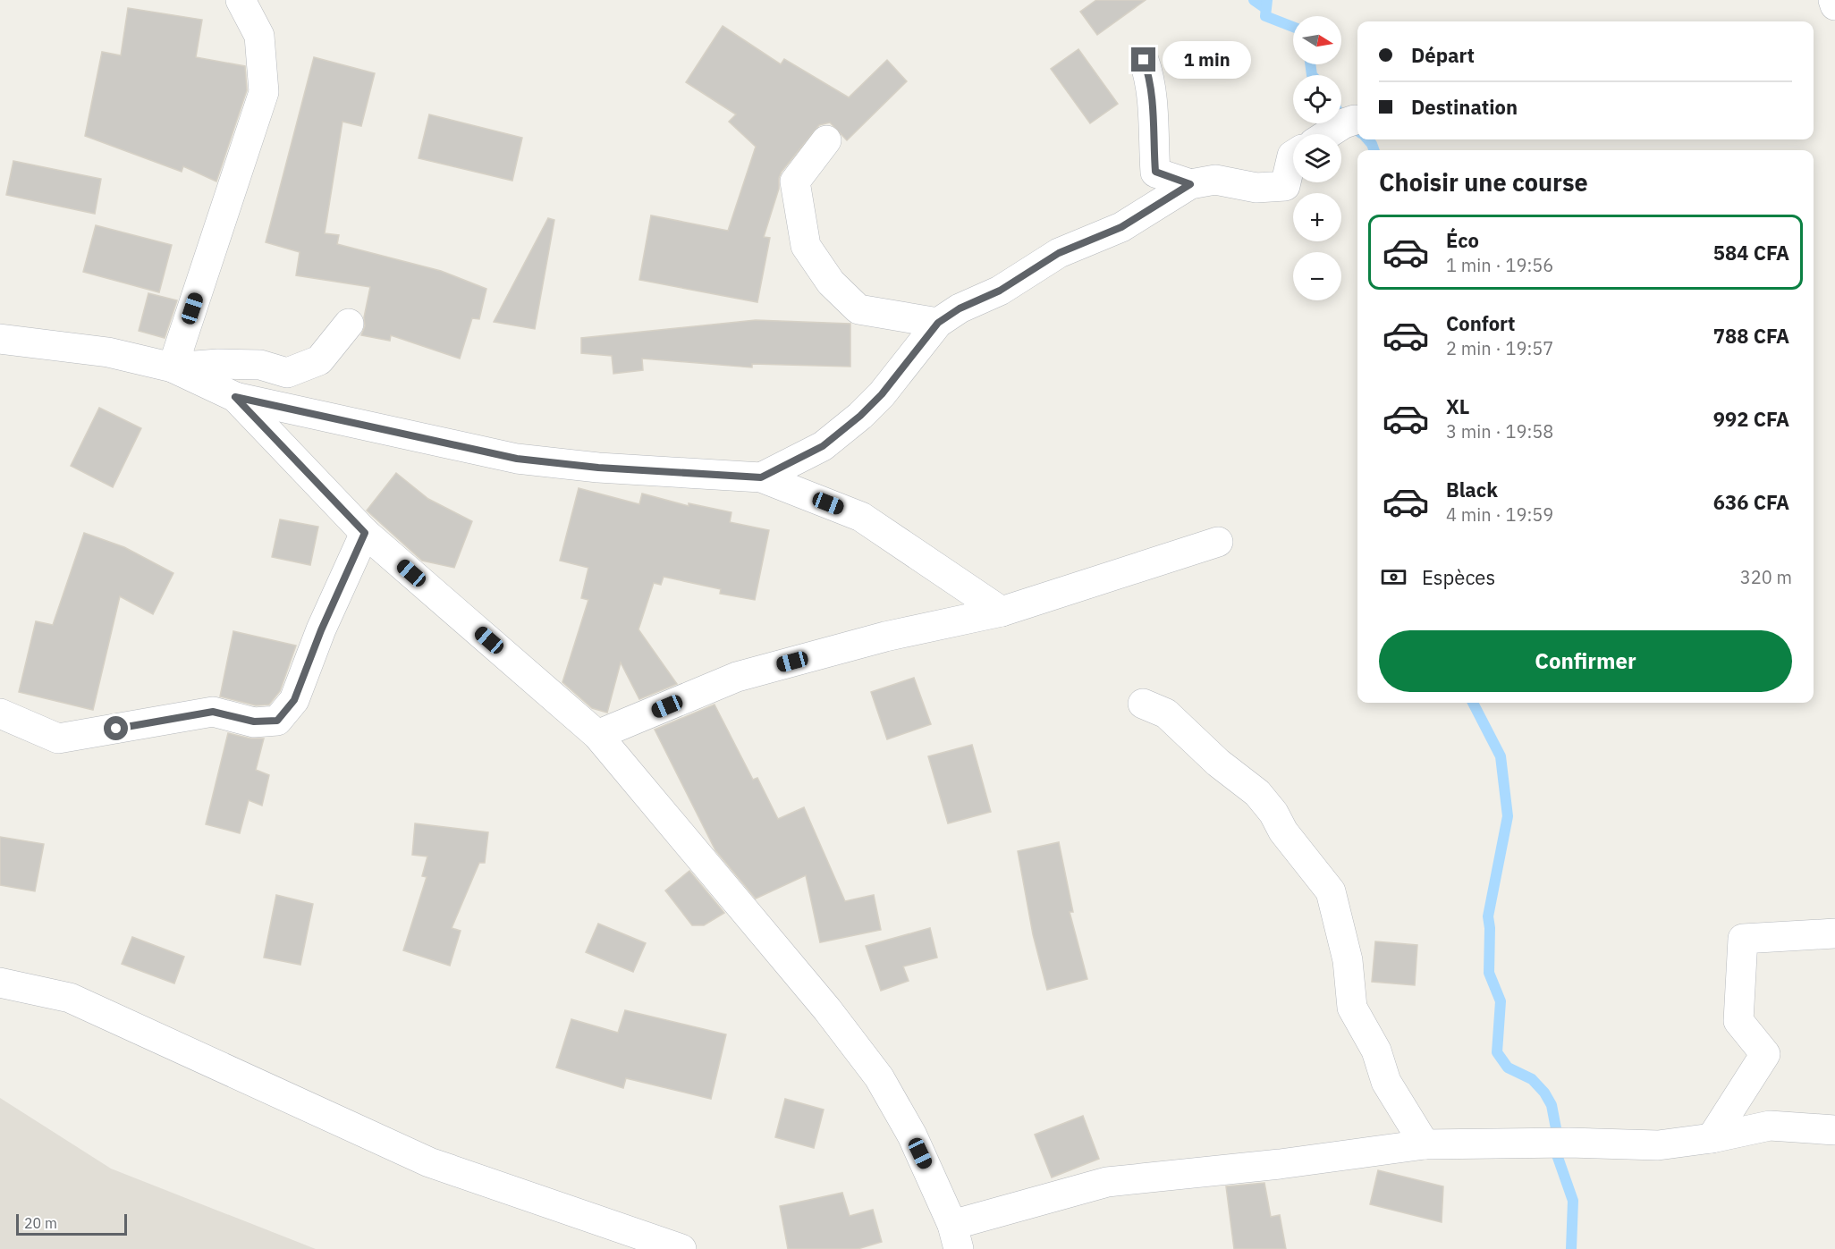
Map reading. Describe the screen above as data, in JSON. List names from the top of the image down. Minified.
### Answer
{"scale_bar":"20 m","north":"right","page":{"map_buttons":["+","−"],"banner":["Départ","Destination"],"bubble":"1 min","heading":"Choisir une course","list":[{"name":"Éco","note":"1 min · 19:56","value":"584 CFA"},{"name":"Confort","note":"2 min · 19:57","value":"788 CFA"},{"name":"XL","note":"3 min · 19:58","value":"992 CFA"},{"name":"Black","note":"4 min · 19:59","value":"636 CFA"}],"pay":["Espèces","320 m"],"buttons":"Confirmer","scale":"20 m"}}
